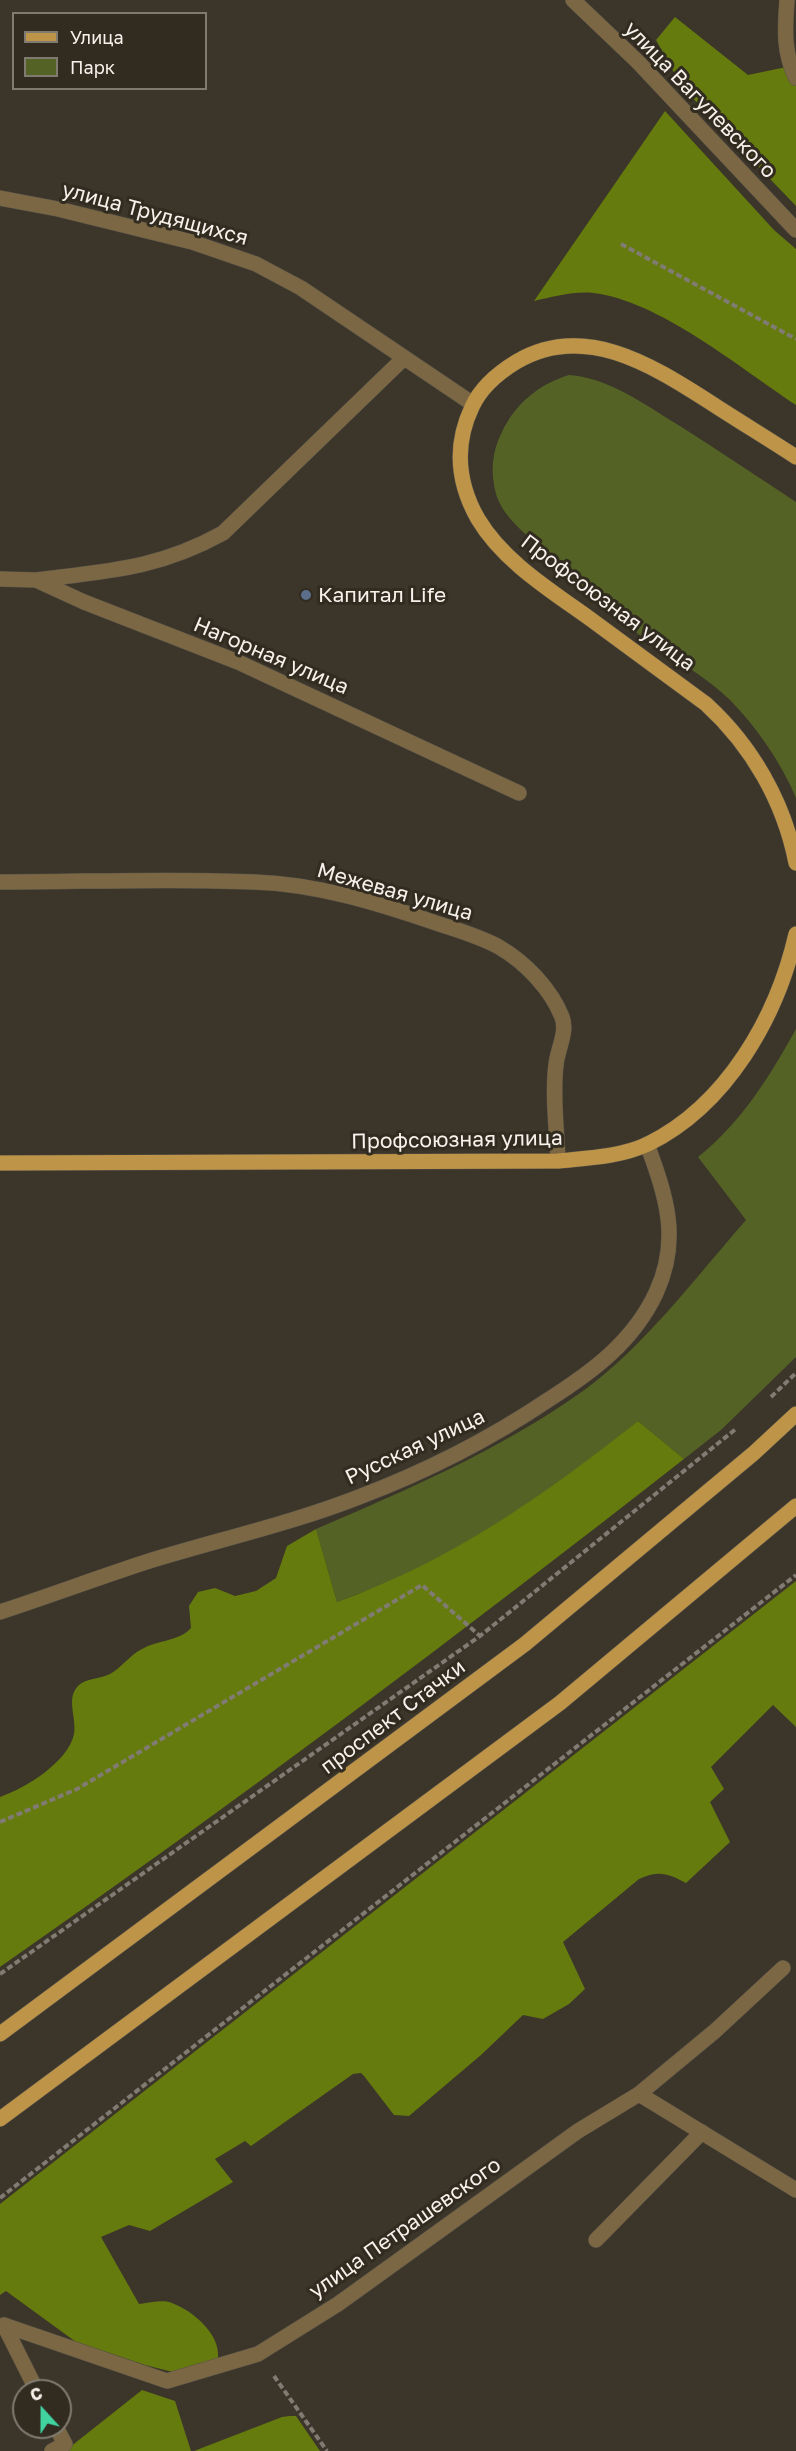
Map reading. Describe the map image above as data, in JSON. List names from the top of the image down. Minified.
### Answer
{"streets":{"main road":["Профсоюзная улица","проспект Стачки"],"street":["улица Вагулевского","улица Трудящихся","Нагорная улица","Межевая улица","Русская улица","улица Петрашевского"]},"crossings":[["улица Трудящихся","Профсоюзная улица"],["Профсоюзная улица","Межевая улица"],["Профсоюзная улица","Русская улица"]],"places":["Капитал Life"],"legend":["Улица","Парк"],"north":"top"}
